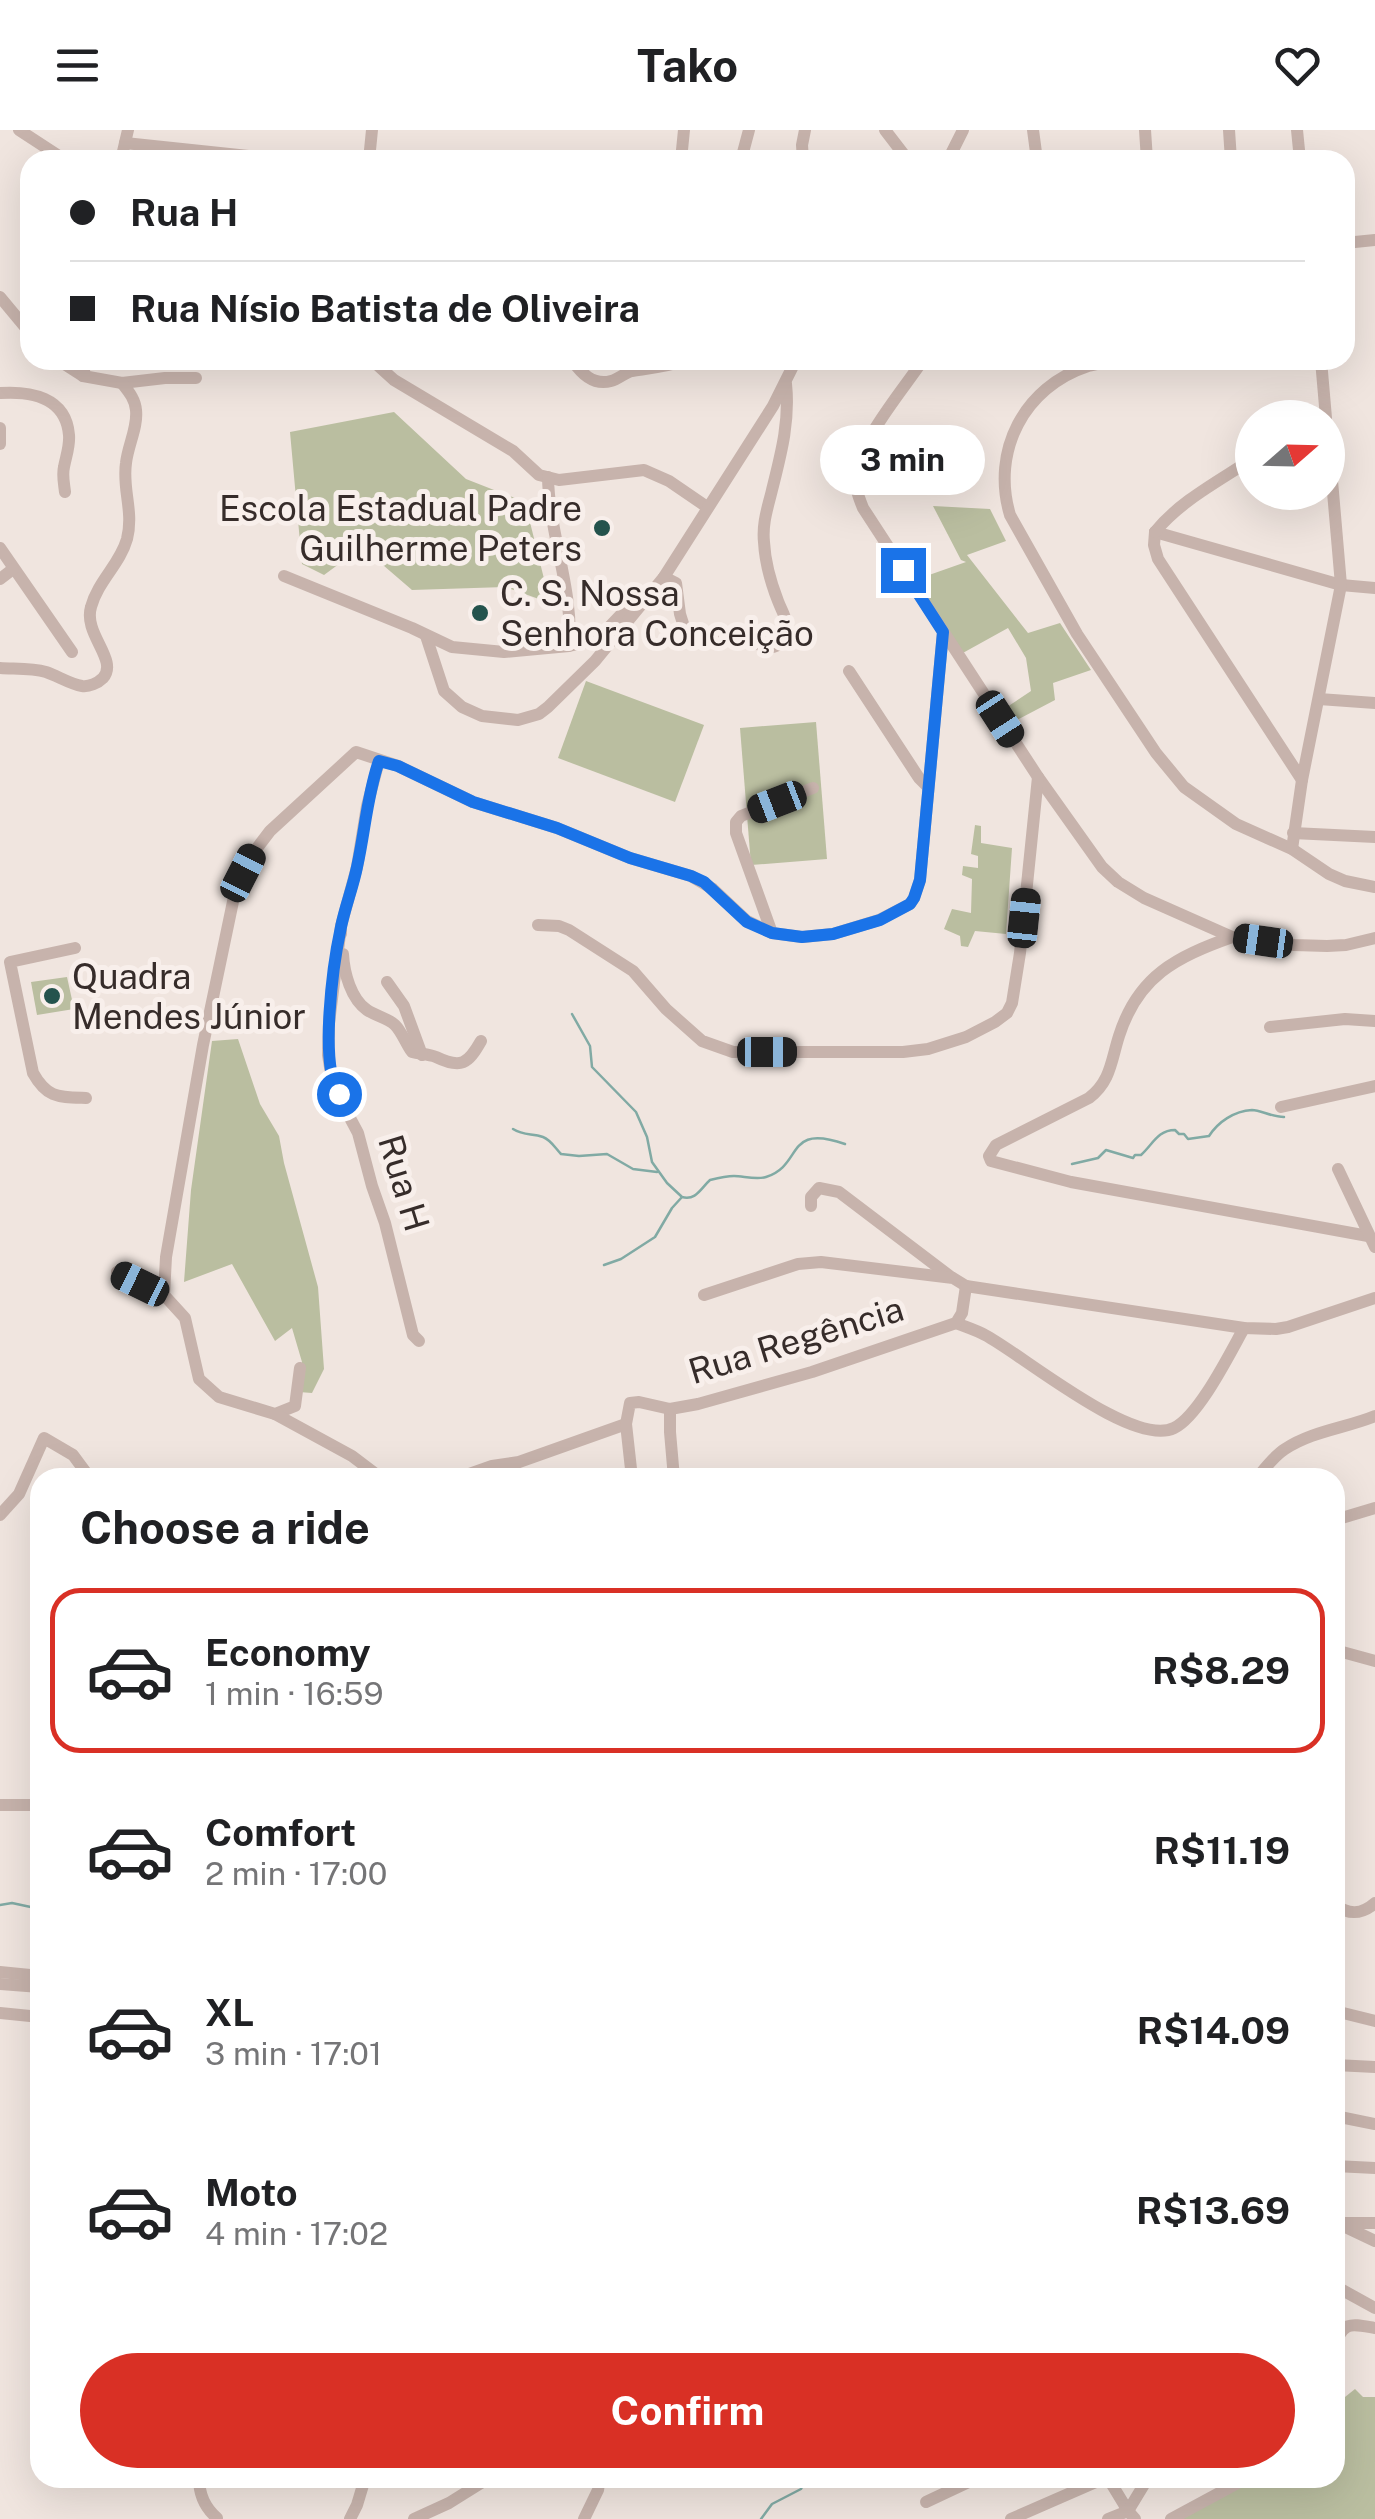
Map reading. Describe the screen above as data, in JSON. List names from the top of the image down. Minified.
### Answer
{"streets":{"street":["Rua H","Rua Regência"]},"places":["Escola Estadual Padre Guilherme Peters","C. S. Nossa Senhora Conceição","Quadra Mendes Júnior"],"north":"right","page":{"header":"Tako","banner":["Rua H","Rua Nísio Batista de Oliveira"],"bubble":"3 min","heading":"Choose a ride","list":[{"name":"Economy","note":"1 min · 16:59","value":"R$8.29"},{"name":"Comfort","note":"2 min · 17:00","value":"R$11.19"},{"name":"XL","note":"3 min · 17:01","value":"R$14.09"},{"name":"Moto","note":"4 min · 17:02","value":"R$13.69"}],"buttons":"Confirm"}}
